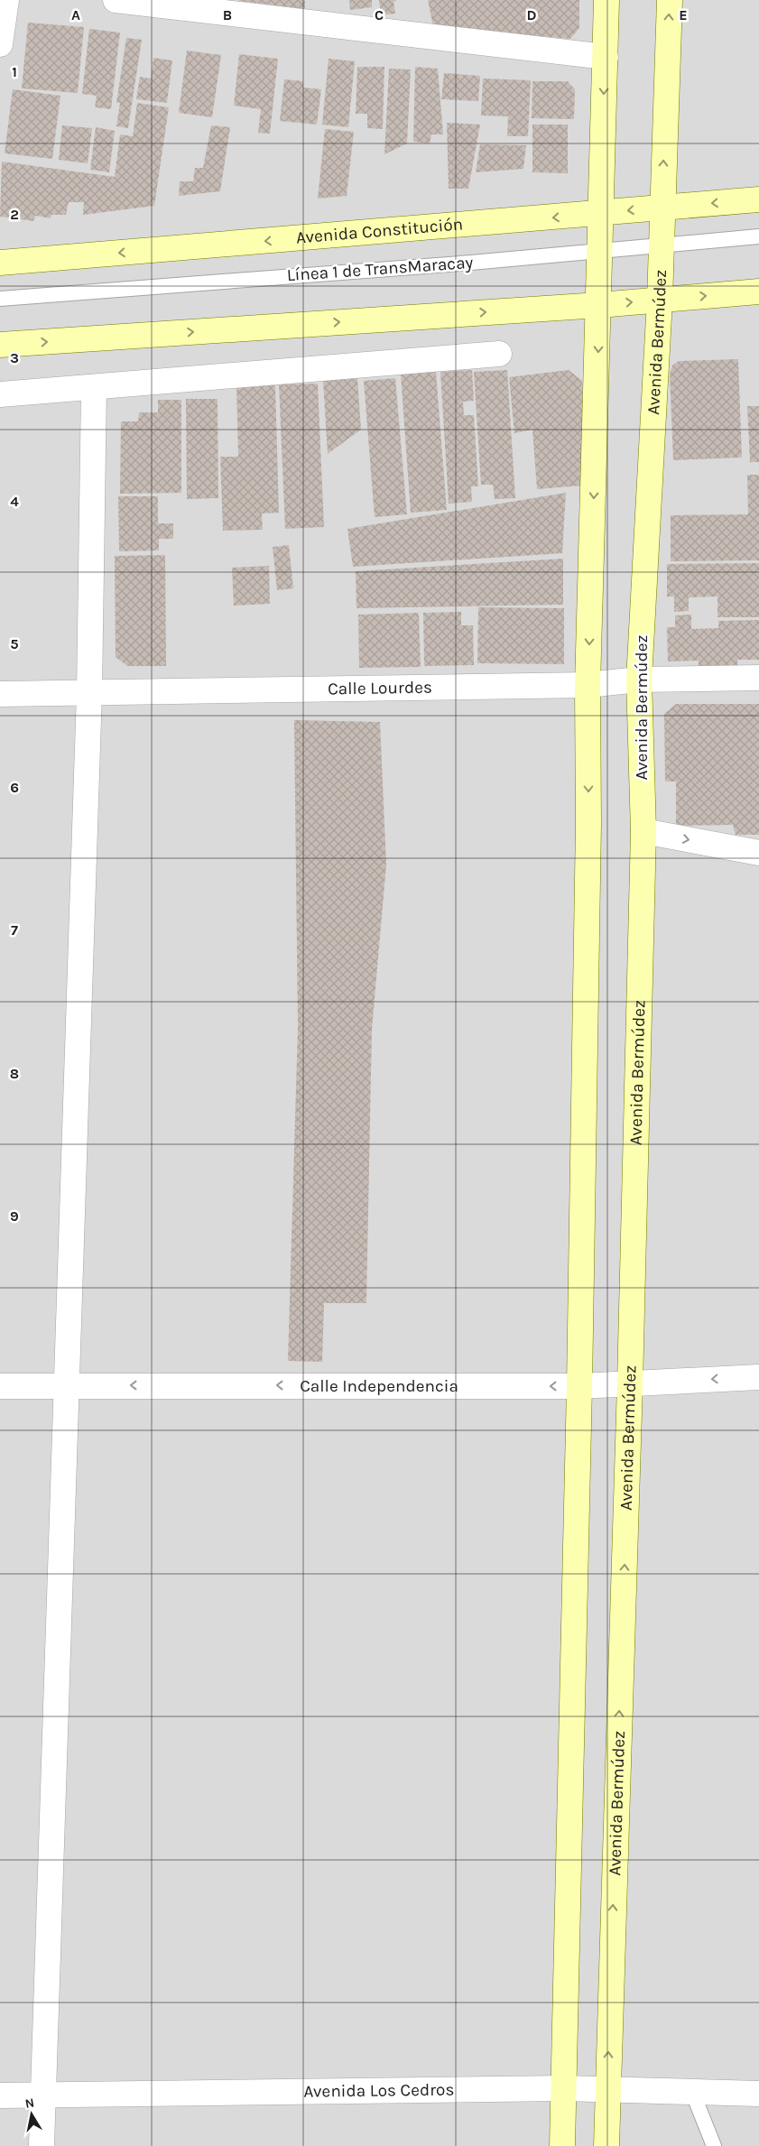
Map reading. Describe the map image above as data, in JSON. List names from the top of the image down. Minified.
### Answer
{"streets":{"street":["Avenida Constitución","Avenida Bermúdez","Calle Lourdes","Calle Independencia","Avenida Los Cedros"],"lane":["Línea 1 de TransMaracay"]},"crossings":[["Avenida Constitución","Avenida Bermúdez"],["Línea 1 de TransMaracay","Avenida Bermúdez"],["Avenida Bermúdez","Calle Lourdes"],["Avenida Bermúdez","Calle Independencia"],["Avenida Bermúdez","Avenida Los Cedros"]],"one_way":["Calle Independencia"],"north":"top","grid":{"columns":["A","B","C","D","E"],"rows":["1","2","3","4","5","6","7","8","9"]}}
